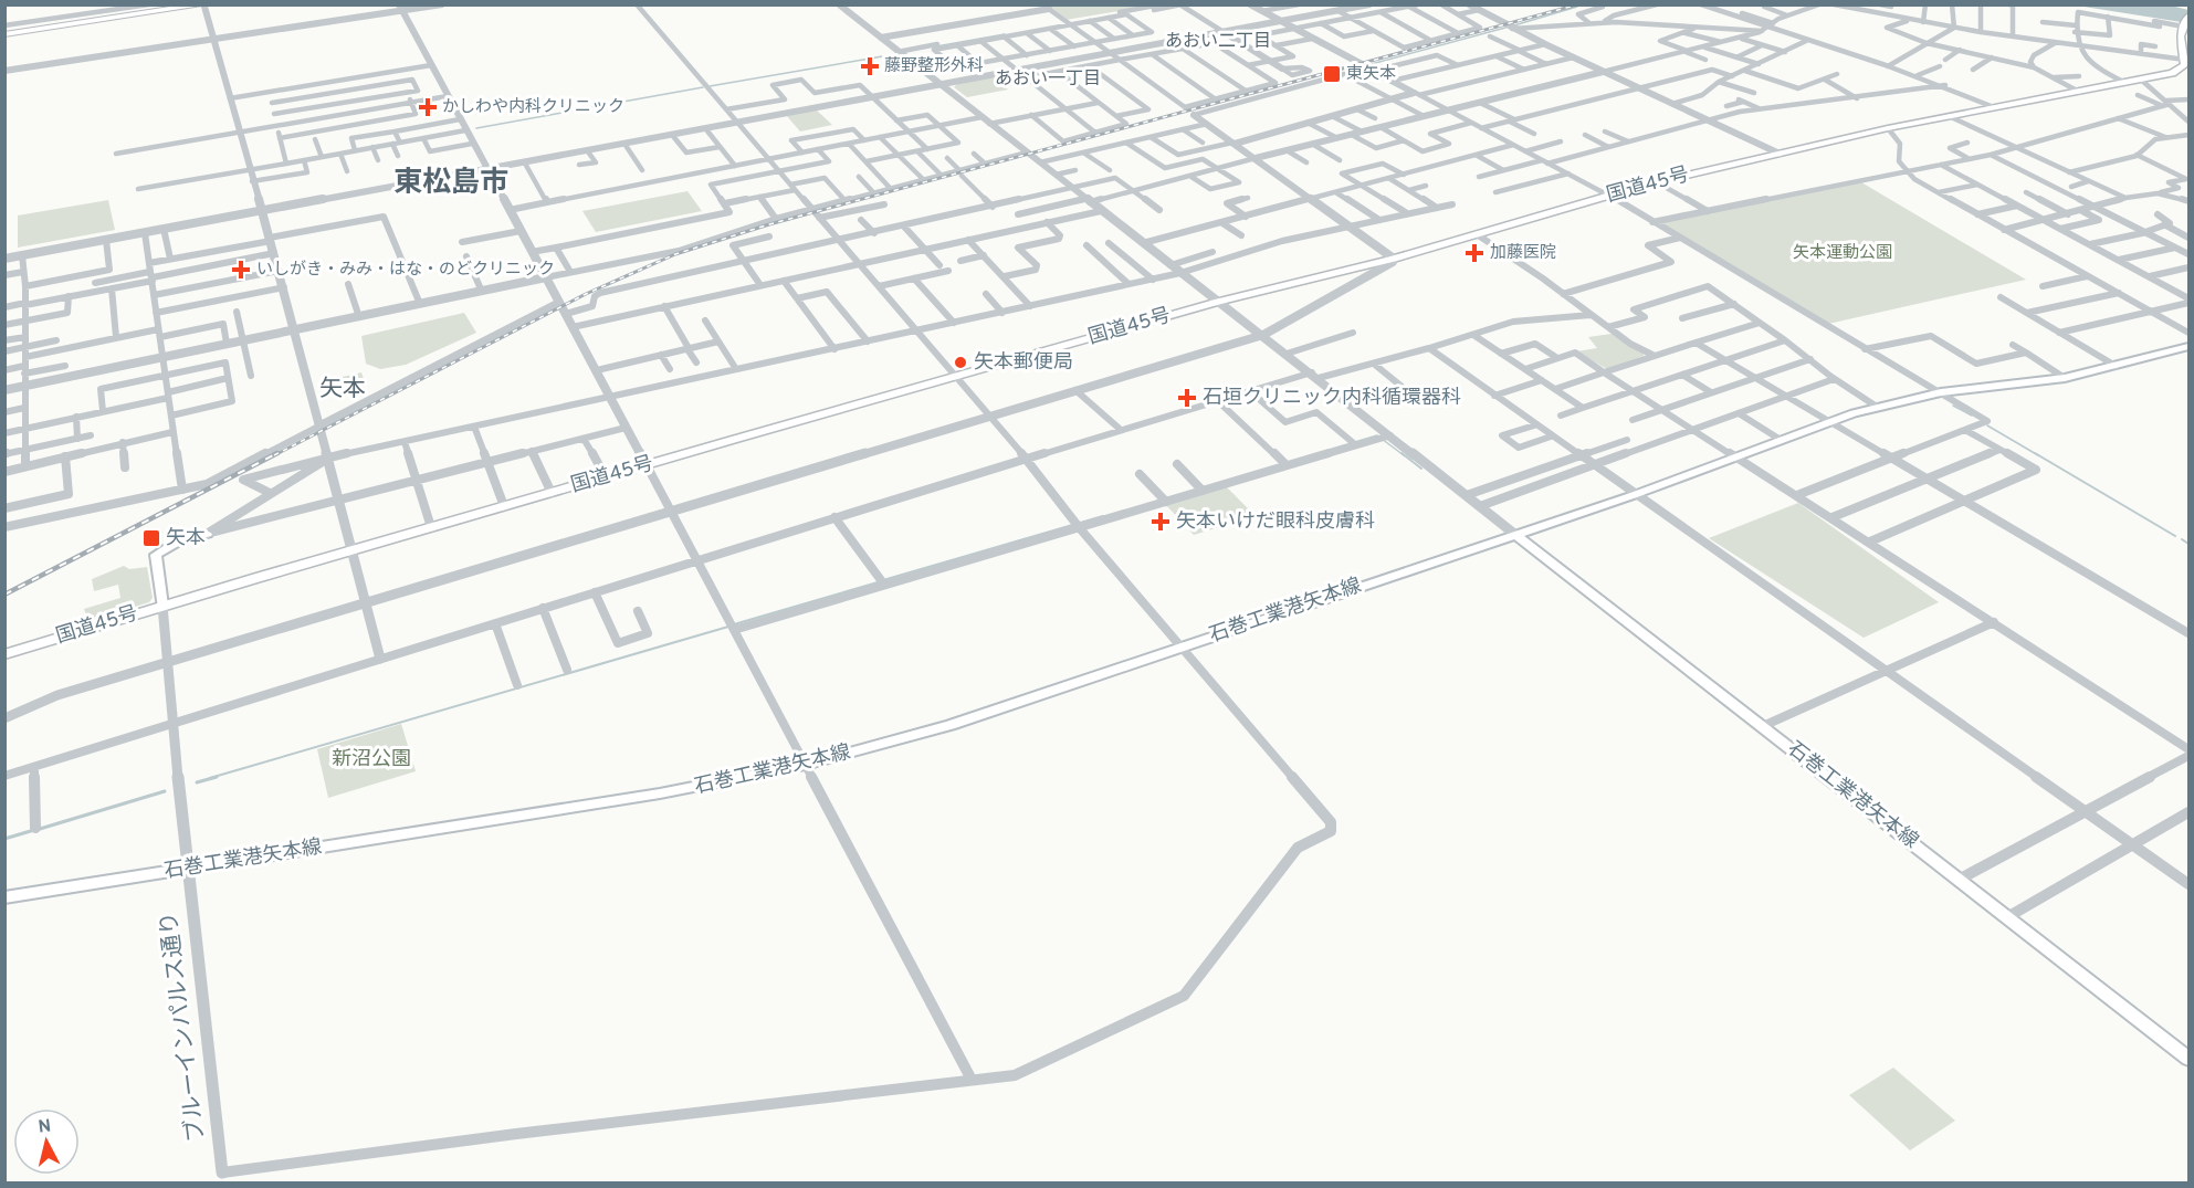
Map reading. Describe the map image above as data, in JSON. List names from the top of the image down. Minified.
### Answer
{"streets":{"highway":["国道45号"],"main road":["石巻工業港矢本線","ブルーインパルス通り"]},"crossings":[["国道45号","ブルーインパルス通り"],["石巻工業港矢本線","ブルーインパルス通り"]],"districts":["あおい二丁目","あおい一丁目","東松島市","矢本"],"parks":["矢本運動公園","新沼公園"],"places":{"health":["藤野整形外科","かしわや内科クリニック","加藤医院","いしがき・みみ・はな・のどクリニック","石垣クリニック内科循環器科","矢本いけだ眼科皮膚科"],"transit":["東矢本","矢本"],"other":["矢本郵便局"]},"north":"top"}
